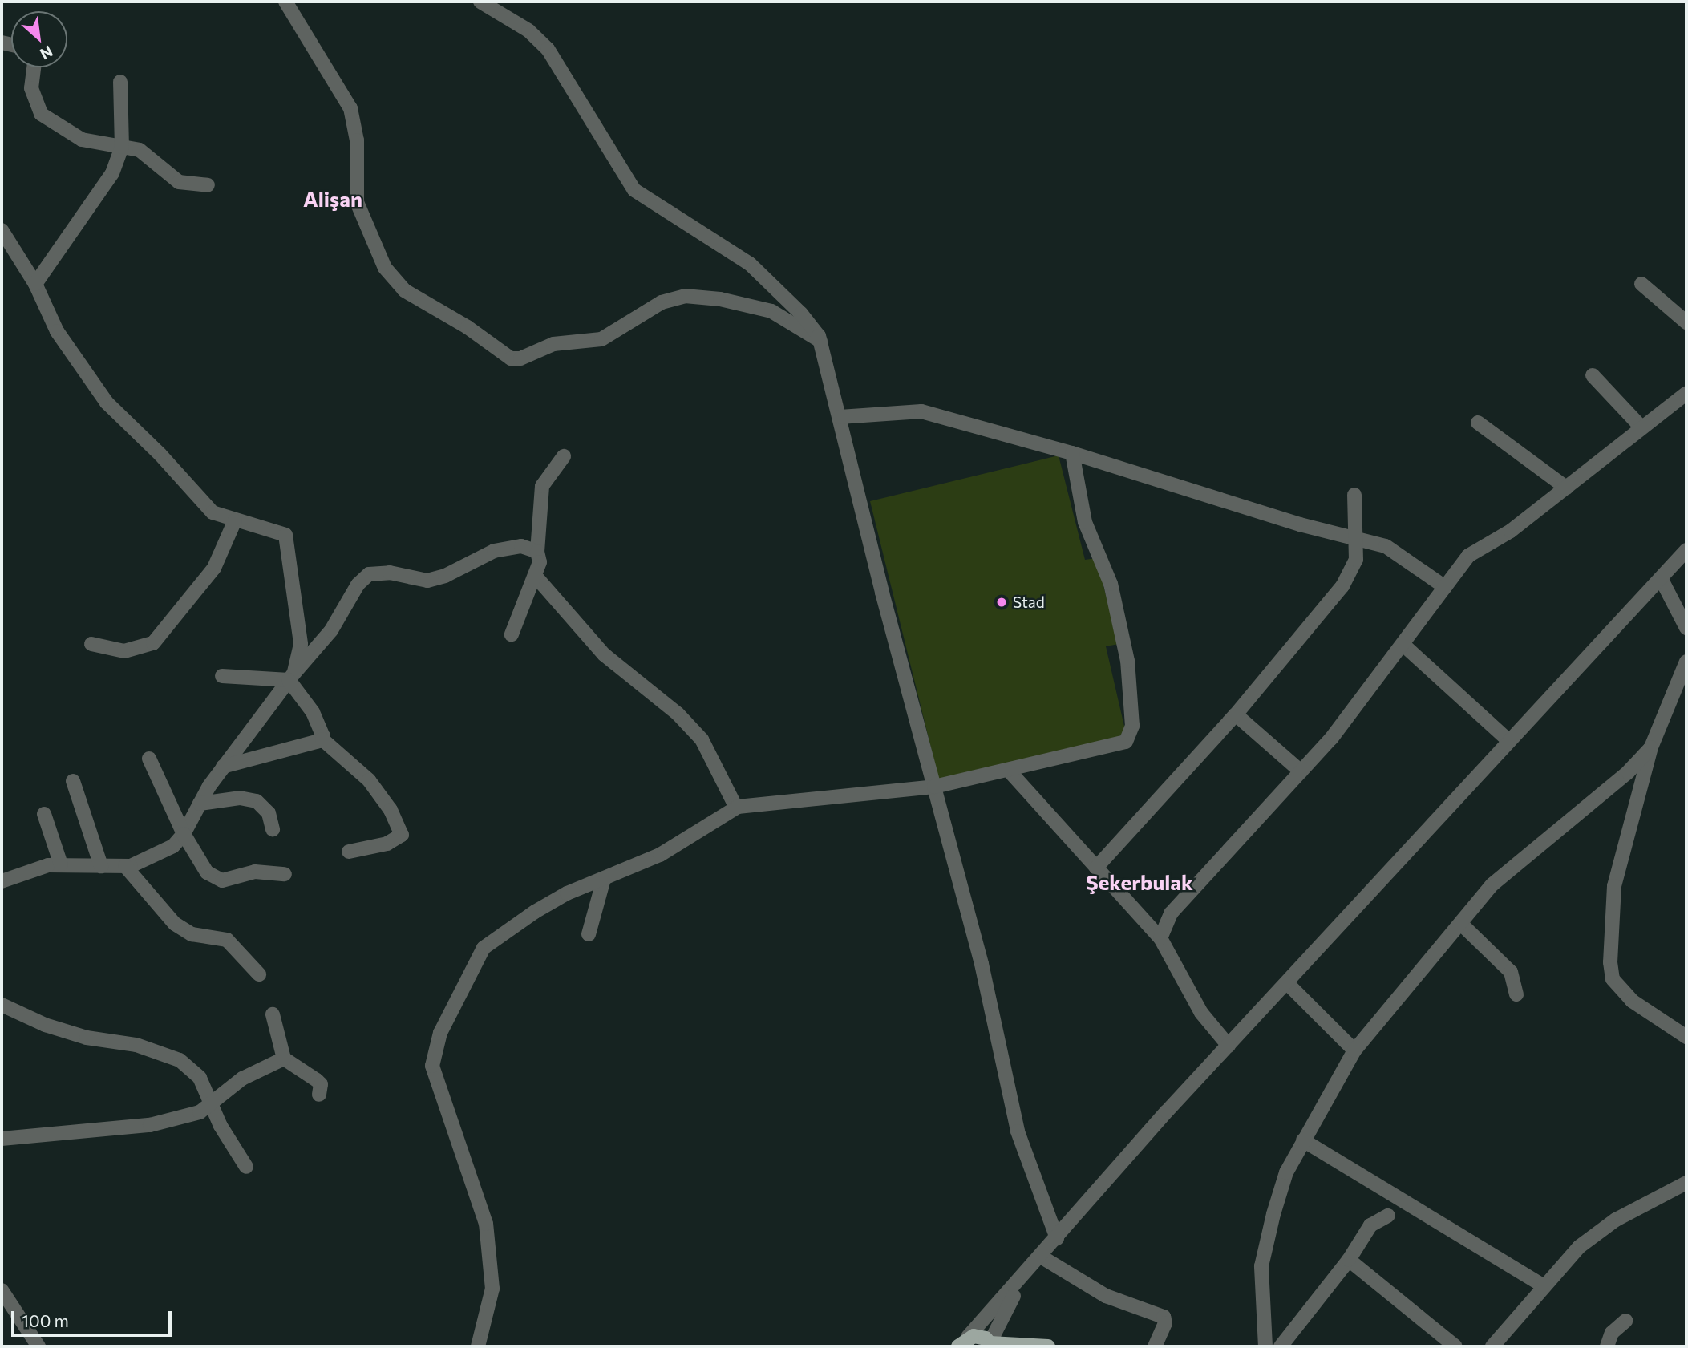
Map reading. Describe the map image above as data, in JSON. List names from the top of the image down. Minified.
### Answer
{"districts":["Alişan","Şekerbulak"],"places":["Stad"],"scale_bar":"100 m","north":"bottom right"}
